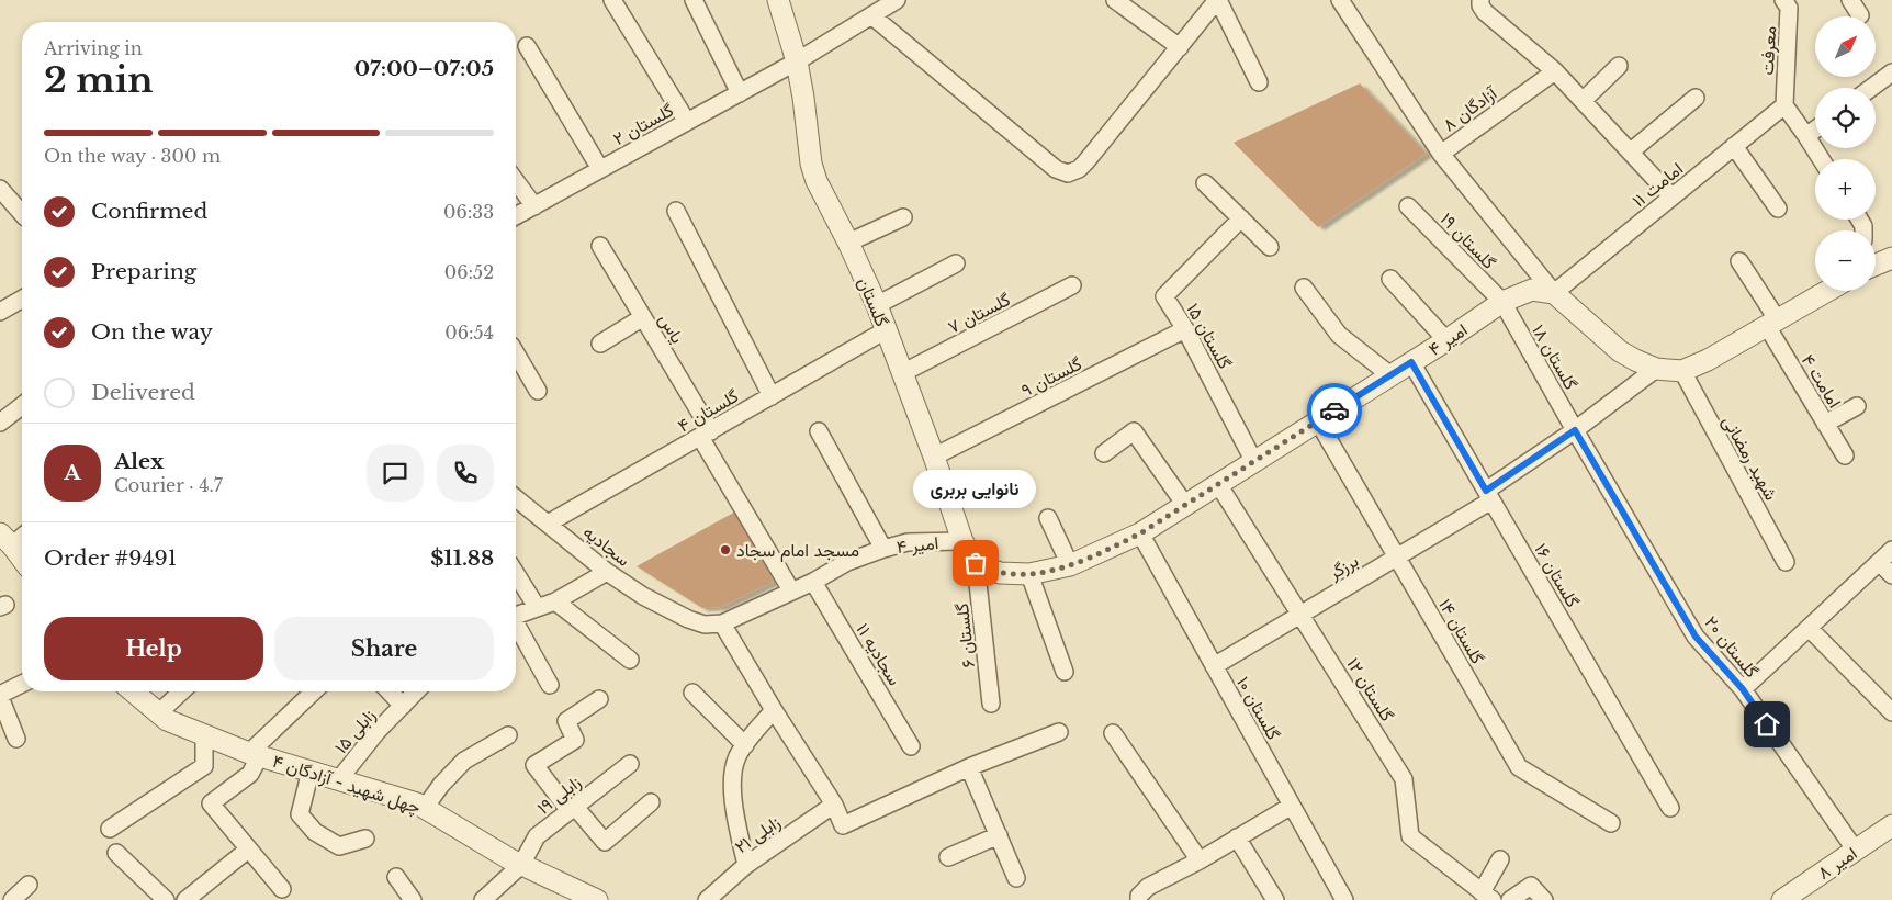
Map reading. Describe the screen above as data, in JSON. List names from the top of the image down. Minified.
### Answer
{"streets":{"street":["معرفت","آزادگان ۸","گلستان ۲","امامت ۱۱","گلستان ۱۹","گلستان","گلستان ۷","یاس","گلستان ۱۵","امیر ۴","گلستان ۱۸","گلستان ۹","امامت ۴","گلستان ۴","شهید رمضانی","سجادیه","برزگر","گلستان ۱۶","گلستان ۱۴","گلستان ۶","گلستان ۲۰","سجادیه ۱۱","گلستان ۱۲","گلستان ۱۰","زابلی ۱۵","چهل شهید - آزادگان ۴","زابلی ۱۹","زابلی ۲۱","امیر ۸"]},"crossings":[["معرفت","امامت ۱۱"],["آزادگان ۸","امامت ۱۱"],["آزادگان ۸","امیر ۴"],["گلستان ۲","گلستان"],["امامت ۱۱","امیر ۴"],["گلستان ۱۹","امیر ۴"],["گلستان ۱۹","گلستان ۱۸"],["گلستان","گلستان ۷"],["گلستان","امیر ۴"],["گلستان","گلستان ۹"],["گلستان","گلستان ۴"],["یاس","امیر ۴"],["یاس","گلستان ۴"],["گلستان ۱۵","امیر ۴"],["گلستان ۱۵","گلستان ۹"],["امیر ۴","گلستان ۱۸"],["امیر ۴","سجادیه"],["امیر ۴","گلستان ۱۶"],["امیر ۴","گلستان ۱۴"],["امیر ۴","گلستان ۶"],["امیر ۴","سجادیه ۱۱"],["امیر ۴","گلستان ۱۲"],["امیر ۴","گلستان ۱۰"],["گلستان ۱۸","برزگر"],["گلستان ۱۸","گلستان ۲۰"],["گلستان ۴","سجادیه"],["برزگر","گلستان ۱۶"],["برزگر","گلستان ۱۴"],["برزگر","گلستان ۲۰"],["برزگر","گلستان ۱۲"],["برزگر","گلستان ۱۰"],["گلستان ۲۰","امیر ۸"],["زابلی ۱۵","چهل شهید - آزادگان ۴"],["چهل شهید - آزادگان ۴","زابلی ۱۹"]],"places":["مسجد امام سجاد","نانوایی بربری"],"north":"top right","page":{"map_buttons":["+","−"],"heading":["2 min","Arriving in","07:00–07:05"],"panel":["Alex","Courier · 4.7","Order #9491","$11.88"],"bar":"On the way · 300 m","list":[["Confirmed","06:33"],["Preparing","06:52"],["On the way","06:54"],"Delivered"],"round":"A","bubble":"نانوایی بربری","buttons":["Help","Share"]}}
